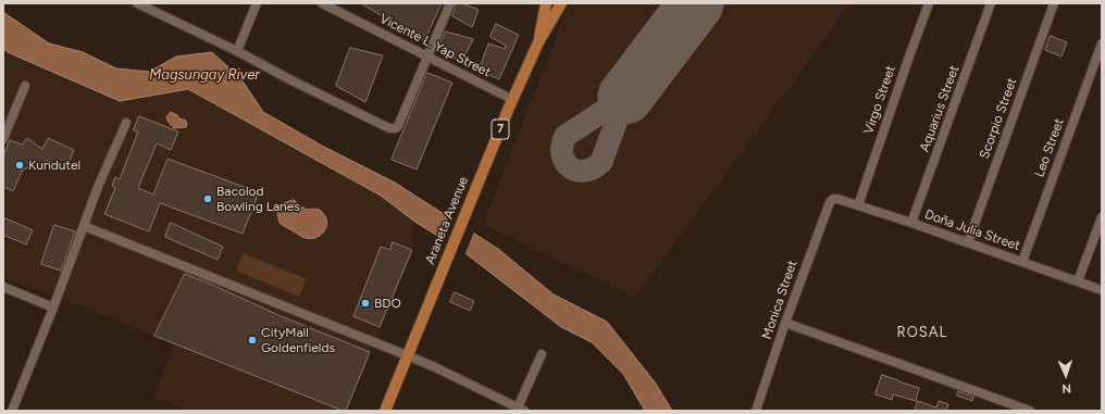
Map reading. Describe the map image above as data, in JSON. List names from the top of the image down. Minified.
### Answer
{"streets":{"main road":["7","Araneta Avenue"],"street":["Vicente L. Yap Street","Virgo Street","Aquarius Street","Scorpio Street","Leo Street","Doña Julia Street","Monica Street"]},"crossings":[["Vicente L. Yap Street","Araneta Avenue"],["Virgo Street","Doña Julia Street"],["Aquarius Street","Doña Julia Street"],["Scorpio Street","Doña Julia Street"],["Leo Street","Doña Julia Street"],["Doña Julia Street","Monica Street"]],"districts":["ROSAL"],"water":["Magsungay River"],"places":["Kundutel","Bacolod Bowling Lanes","BDO","CityMall Goldenfields"],"north":"bottom"}
